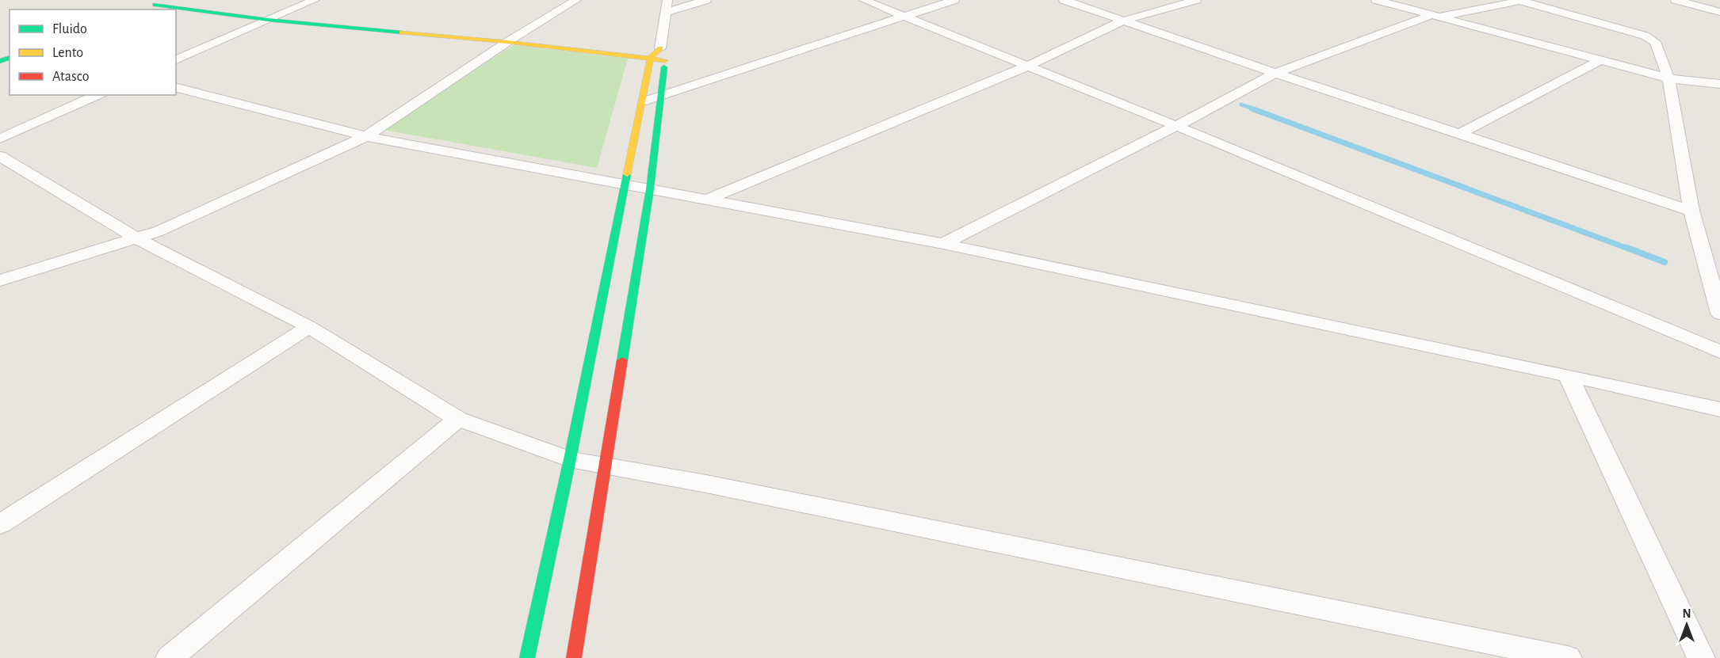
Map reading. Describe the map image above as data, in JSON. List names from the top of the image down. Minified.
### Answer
{"legend":["Fluido","Lento","Atasco"],"north":"top"}
